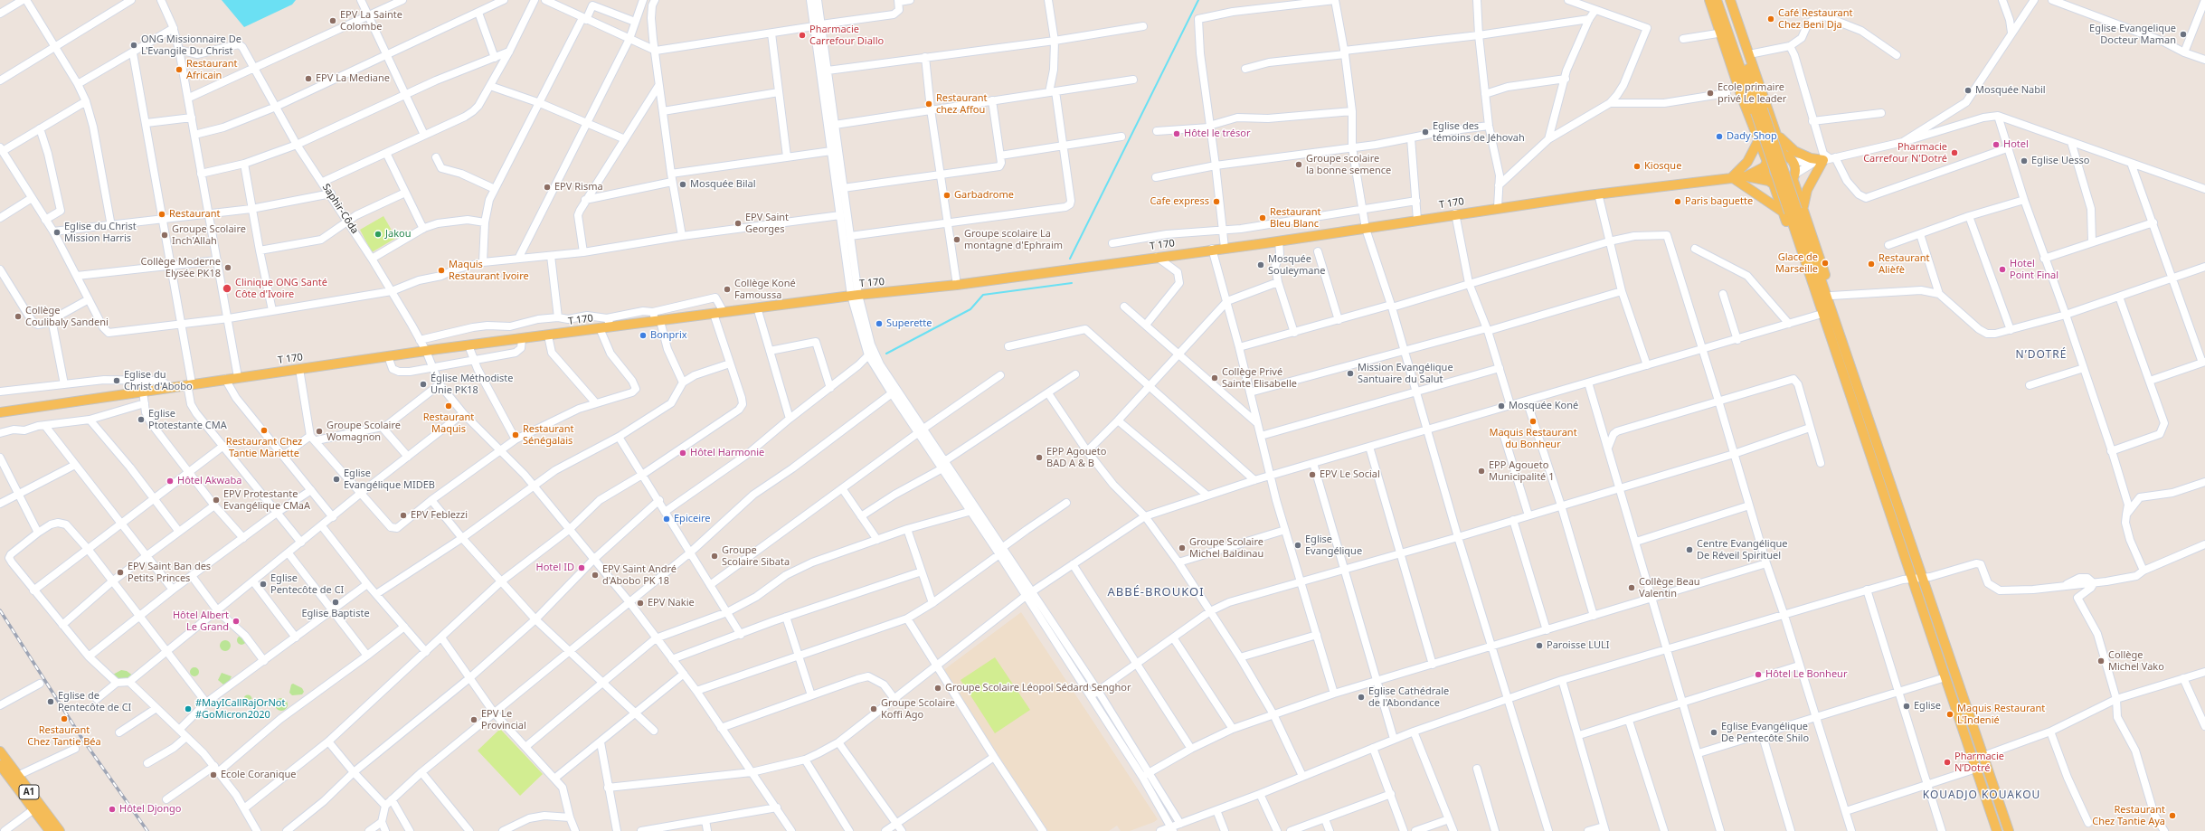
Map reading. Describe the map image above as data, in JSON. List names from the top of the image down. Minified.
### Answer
{"streets":{"main road":["T 170","A1"],"street":["Saphir-Côda"]},"crossings":[["T 170","Saphir-Côda"]],"districts":["N’DOTRÉ","ABBÉ-BROUKOI","KOUADJO KOUAKOU"],"places":["Café Restaurant Chez Beni Dja","EPV La Sainte Colombe","Eglise Evangelique Docteur Maman","Pharmacie Carrefour Diallo","ONG Missionnaire De L'Evangile Du Christ","Restaurant Africain","EPV La Mediane","Mosquée Nabil","Ecole primaire privé Le leader","Restaurant chez Affou","Eglise des témoins de Jéhovah","Hôtel le trésor","Dady Shop","Hotel","Pharmacie Carrefour N'Dotré","Eglise Uesso","Groupe scolaire la bonne semence","Kiosque","Mosquée Bilal","EPV Risma","Garbadrome","Cafe express","Paris baguette","Restaurant","Restaurant Bleu Blanc","EPV Saint Georges","Eglise du Christ Mission Harris","Jakou","Groupe Scolaire Inch'Allah","Groupe scolaire La montagne d'Ephraim","Glace de Marseille","Restaurant Alièfè","Mosquée Souleymane","Collège Moderne Elysée PK18","Hotel Point Final","Maquis Restaurant Ivoire","Clinique ONG Santé Côte d'Ivoire","Collège Koné Famoussa","Collège Coulibaly Sandeni","Superette","Bonprix","Mission Evangélique Santuaire du Salut","Collège Privé Sainte Elisabelle","Eglise du Christ d'Abobo","Église Méthodiste Unie PK18","Restaurant Maquis","Mosquée Koné","Eglise Ptotestante CMA","Maquis Restaurant du Bonheur","Restaurant Chez Tantie Mariette","Groupe Scolaire Womagnon","Restaurant Sénégalais","Hôtel Harmonie","EPP Agoueto BAD A & B","EPP Agoueto Municipalité 1","EPV Le Social","Eglise Evangélique MIDEB","Hôtel Akwaba","EPV Protestante Evangélique CMaA","EPV Feblezzi","Epiceire","Eglise Evangélique","Groupe Scolaire Michel Baldinau","Centre Evangélique De Réveil Spirituel","Groupe Scolaire Sibata","Hotel ID","EPV Saint Ban des Petits Princes","EPV Saint André d'Abobo PK 18","Eglise Pentecôte de CI","Collège Beau Valentin","Eglise Baptiste","EPV Nakie","Hôtel Albert Le Grand","Paroisse LULI","Collège Michel Vako","Hôtel Le Bonheur","Groupe Scolaire Léopol Sédard Senghor","Eglise Cathédrale de l'Abondance","Eglise de Pentecôte de CI","Eglise","#MayICallRajOrNot #GoMicron2020","Groupe Scolaire Koffi Ago","Maquis Restaurant L'Indenié","Restaurant Chez Tantie Béa","EPV Le Provincial","Eglise Evangélique De Pentecôte Shilo","Pharmacie N’Dotré","Ecole Coranique","Hôtel Djongo","Restaurant Chez Tantie Aya"]}
